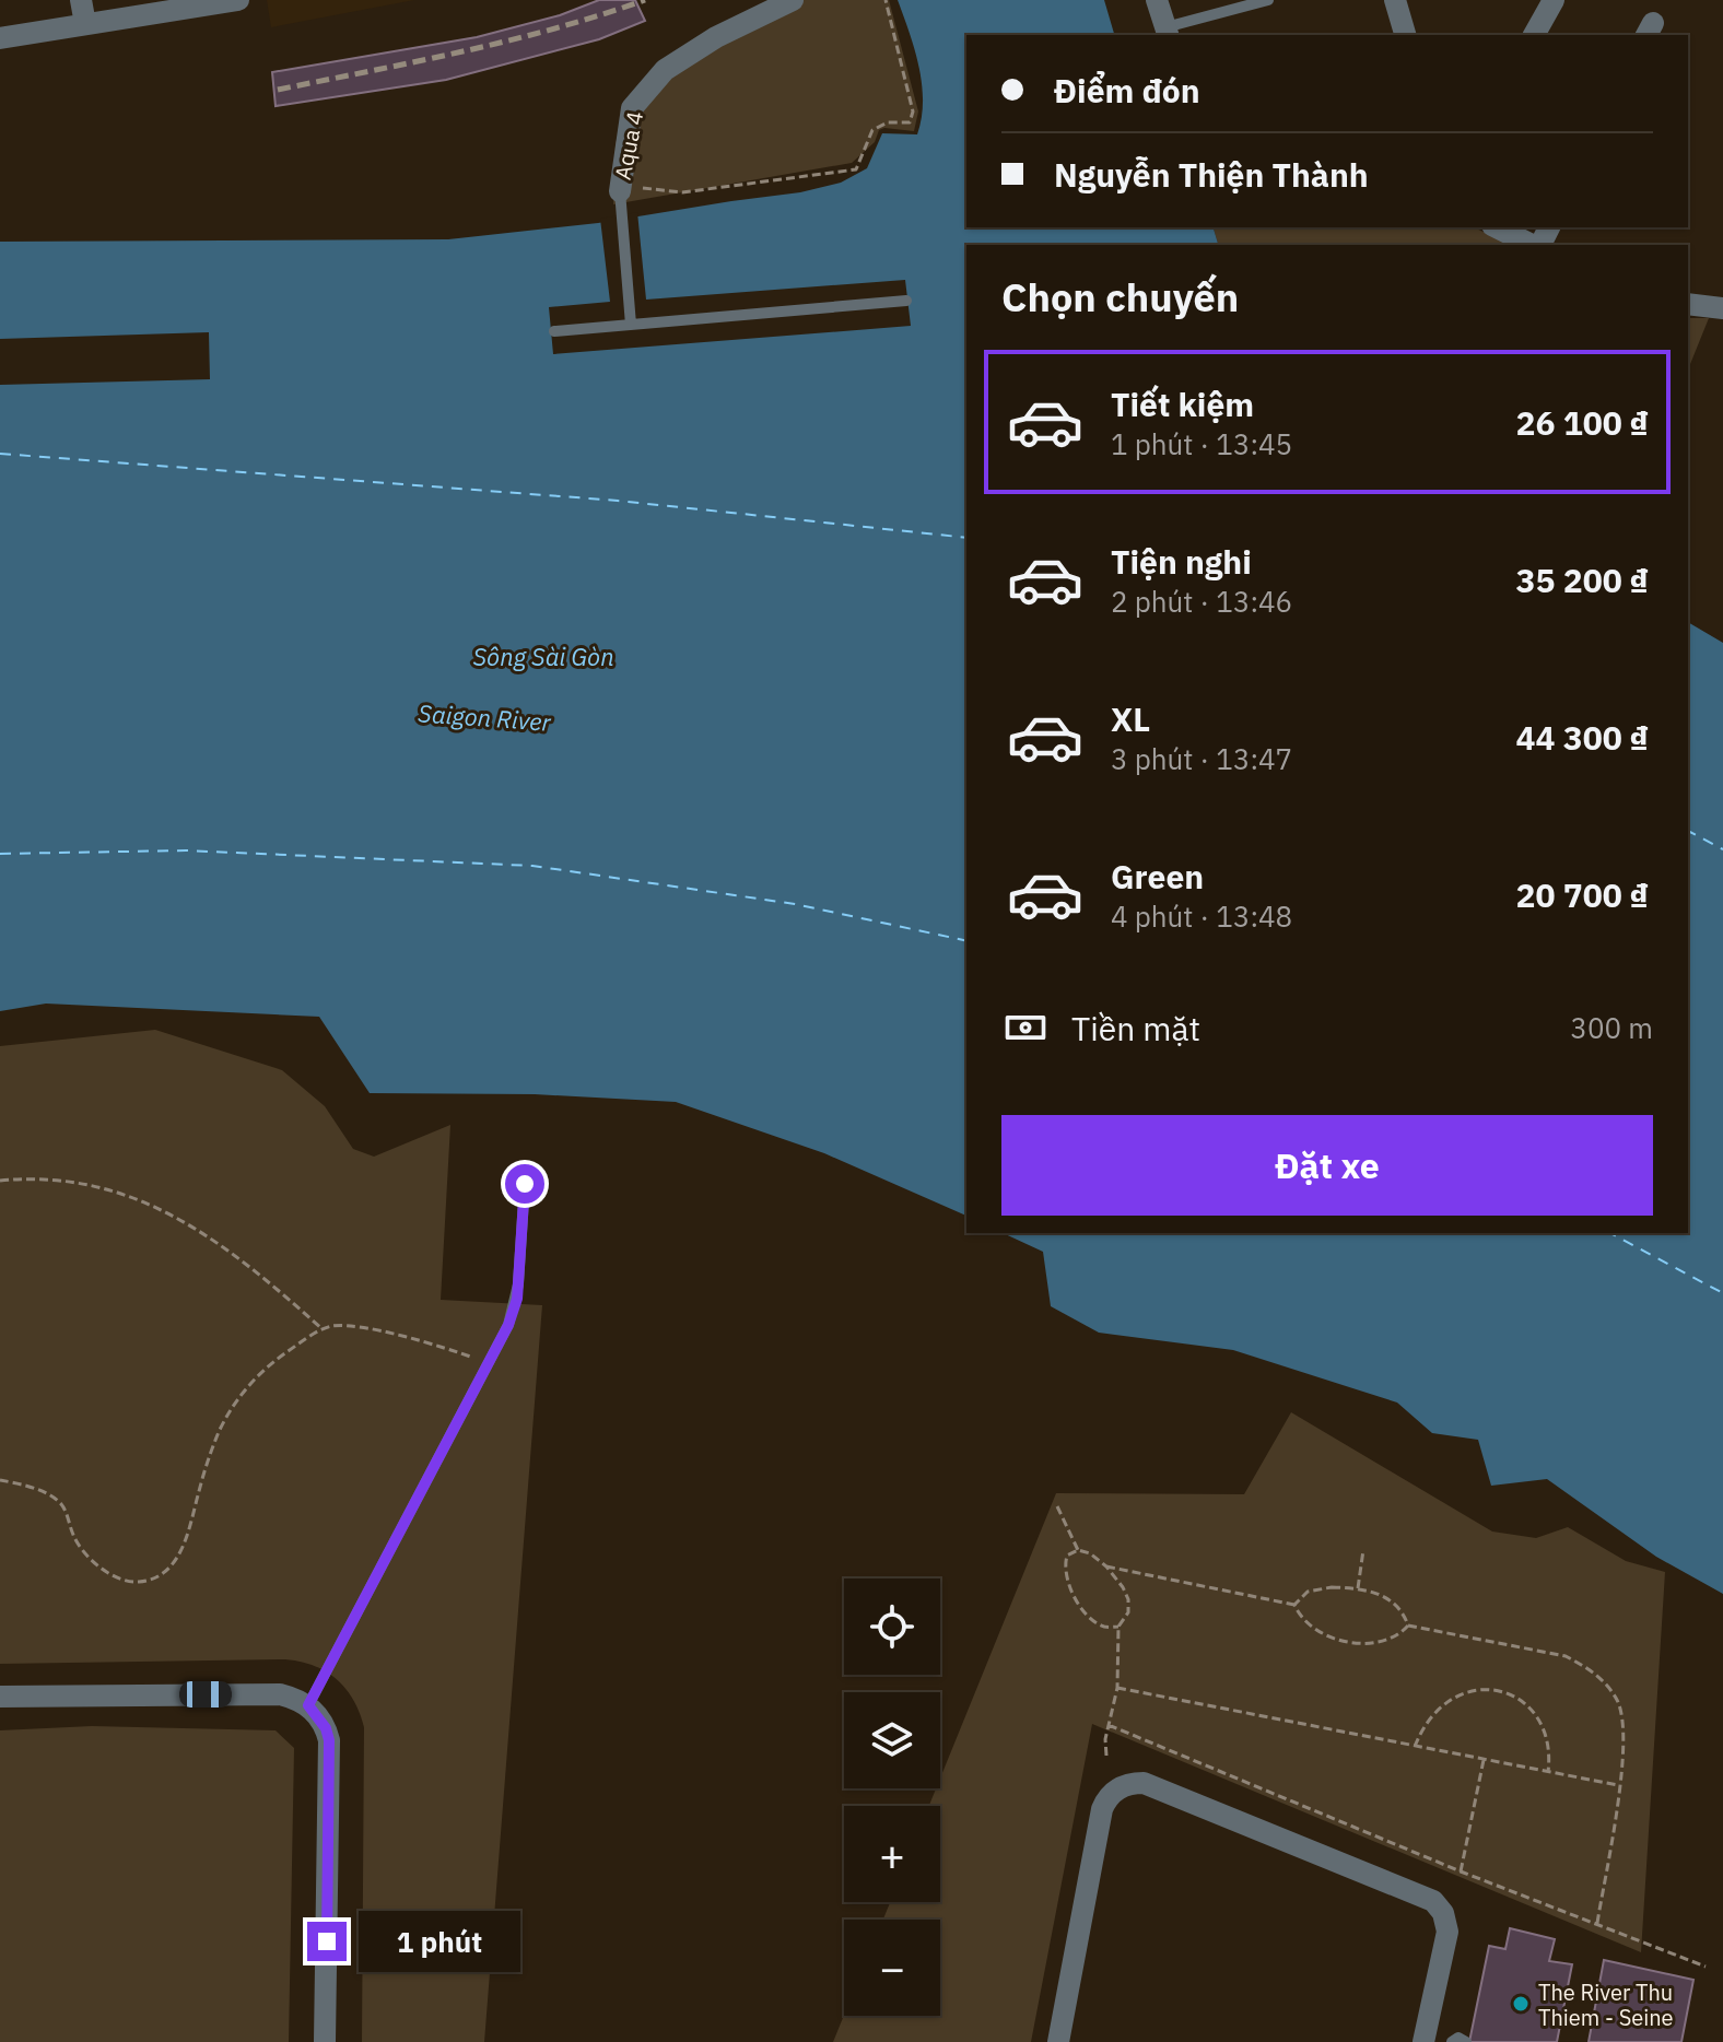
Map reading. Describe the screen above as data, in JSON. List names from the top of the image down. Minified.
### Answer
{"streets":{"street":["Aqua 4"]},"water":["Sông Sài Gòn","Saigon River"],"places":["The River Thu Thiem - Seine"],"page":{"banner":["Điểm đón","Nguyễn Thiện Thành"],"heading":"Chọn chuyến","list":[{"name":"Tiết kiệm","note":"1 phút · 13:45","value":"26 100 ₫"},{"name":"Tiện nghi","note":"2 phút · 13:46","value":"35 200 ₫"},{"name":"XL","note":"3 phút · 13:47","value":"44 300 ₫"},{"name":"Green","note":"4 phút · 13:48","value":"20 700 ₫"}],"pay":["Tiền mặt","300 m"],"buttons":"Đặt xe","map_buttons":["+","−"],"bubble":"1 phút"}}
